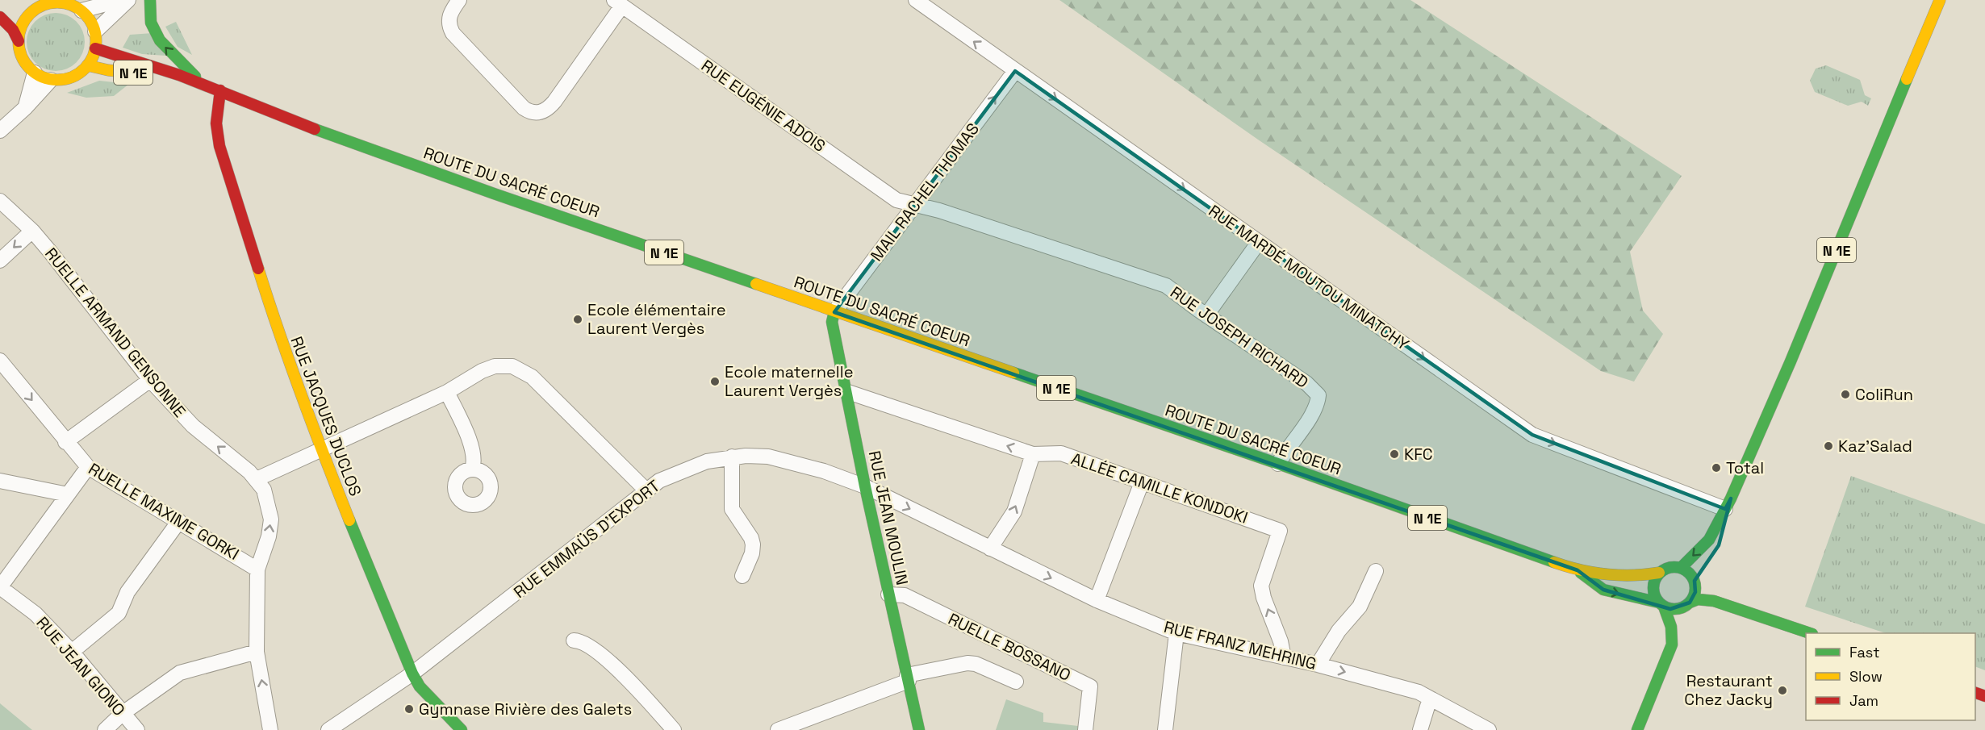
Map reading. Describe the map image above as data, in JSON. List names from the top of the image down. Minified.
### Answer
{"streets":{"main road":["N 1E","ROUTE DU SACRÉ COEUR","RUE JACQUES DUCLOS","RUE JEAN MOULIN"],"street":["RUE EUGÉNIE ADOIS","MAIL RACHEL THOMAS","RUE MARDÉ MOUTOU MINATCHY","RUELLE ARMAND GENSONNE","RUE JOSEPH RICHARD","ALLÉE CAMILLE KONDOKI","RUELLE MAXIME GORKI","RUE EMMAÜS D'EXPORT","RUE FRANZ MEHRING","RUELLE BOSSANO","RUE JEAN GIONO"]},"crossings":[["N 1E","ROUTE DU SACRÉ COEUR"],["N 1E","RUE MARDÉ MOUTOU MINATCHY"],["RUE EUGÉNIE ADOIS","MAIL RACHEL THOMAS"],["RUE EUGÉNIE ADOIS","RUE JOSEPH RICHARD"],["ROUTE DU SACRÉ COEUR","MAIL RACHEL THOMAS"],["ROUTE DU SACRÉ COEUR","RUE JOSEPH RICHARD"],["ROUTE DU SACRÉ COEUR","RUE JACQUES DUCLOS"],["ROUTE DU SACRÉ COEUR","RUE JEAN MOULIN"],["MAIL RACHEL THOMAS","RUE MARDÉ MOUTOU MINATCHY"],["MAIL RACHEL THOMAS","RUE JOSEPH RICHARD"],["MAIL RACHEL THOMAS","RUE JEAN MOULIN"],["RUE JACQUES DUCLOS","RUE EMMAÜS D'EXPORT"],["ALLÉE CAMILLE KONDOKI","RUE JEAN MOULIN"],["ALLÉE CAMILLE KONDOKI","RUE FRANZ MEHRING"],["RUE JEAN MOULIN","RUE EMMAÜS D'EXPORT"],["RUE JEAN MOULIN","RUE FRANZ MEHRING"],["RUE JEAN MOULIN","RUELLE BOSSANO"],["RUE EMMAÜS D'EXPORT","RUE FRANZ MEHRING"]],"one_way":["MAIL RACHEL THOMAS","RUELLE ARMAND GENSONNE","ALLÉE CAMILLE KONDOKI","RUE FRANZ MEHRING"],"places":["Ecole élémentaire Laurent Vergès","Ecole maternelle Laurent Vergès","ColiRun","Kaz'Salad","KFC","Total","Restaurant Chez Jacky","Gymnase Rivière des Galets"],"legend":["Fast","Slow","Jam"]}
